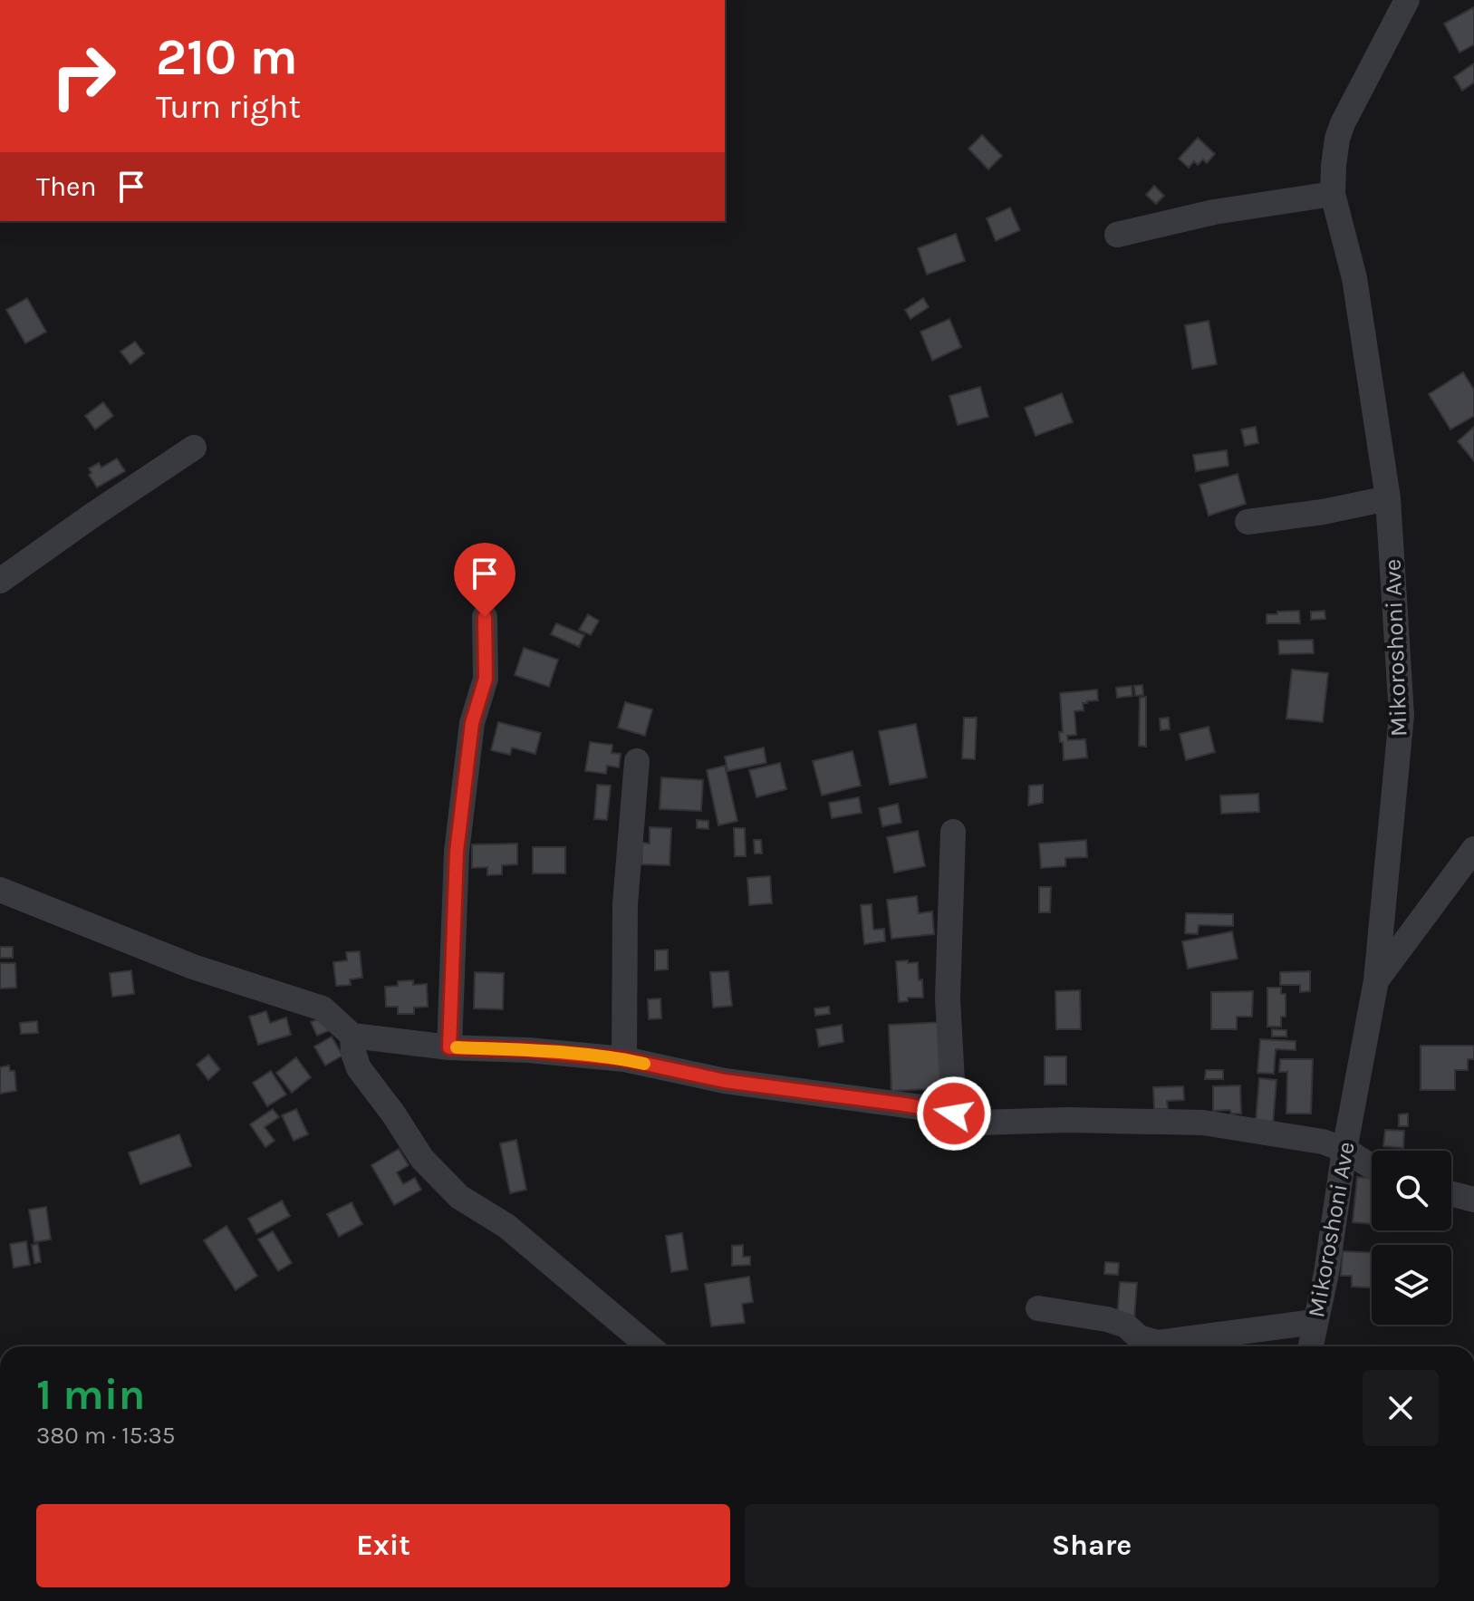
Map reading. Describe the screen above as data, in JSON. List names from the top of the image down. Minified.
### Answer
{"streets":{"street":["Mikoroshoni Ave"]},"page":{"turn":["210 m","Turn right"],"then":"Then","heading":["1 min","380 m · 15:35"],"buttons":["Exit","Share"]}}
